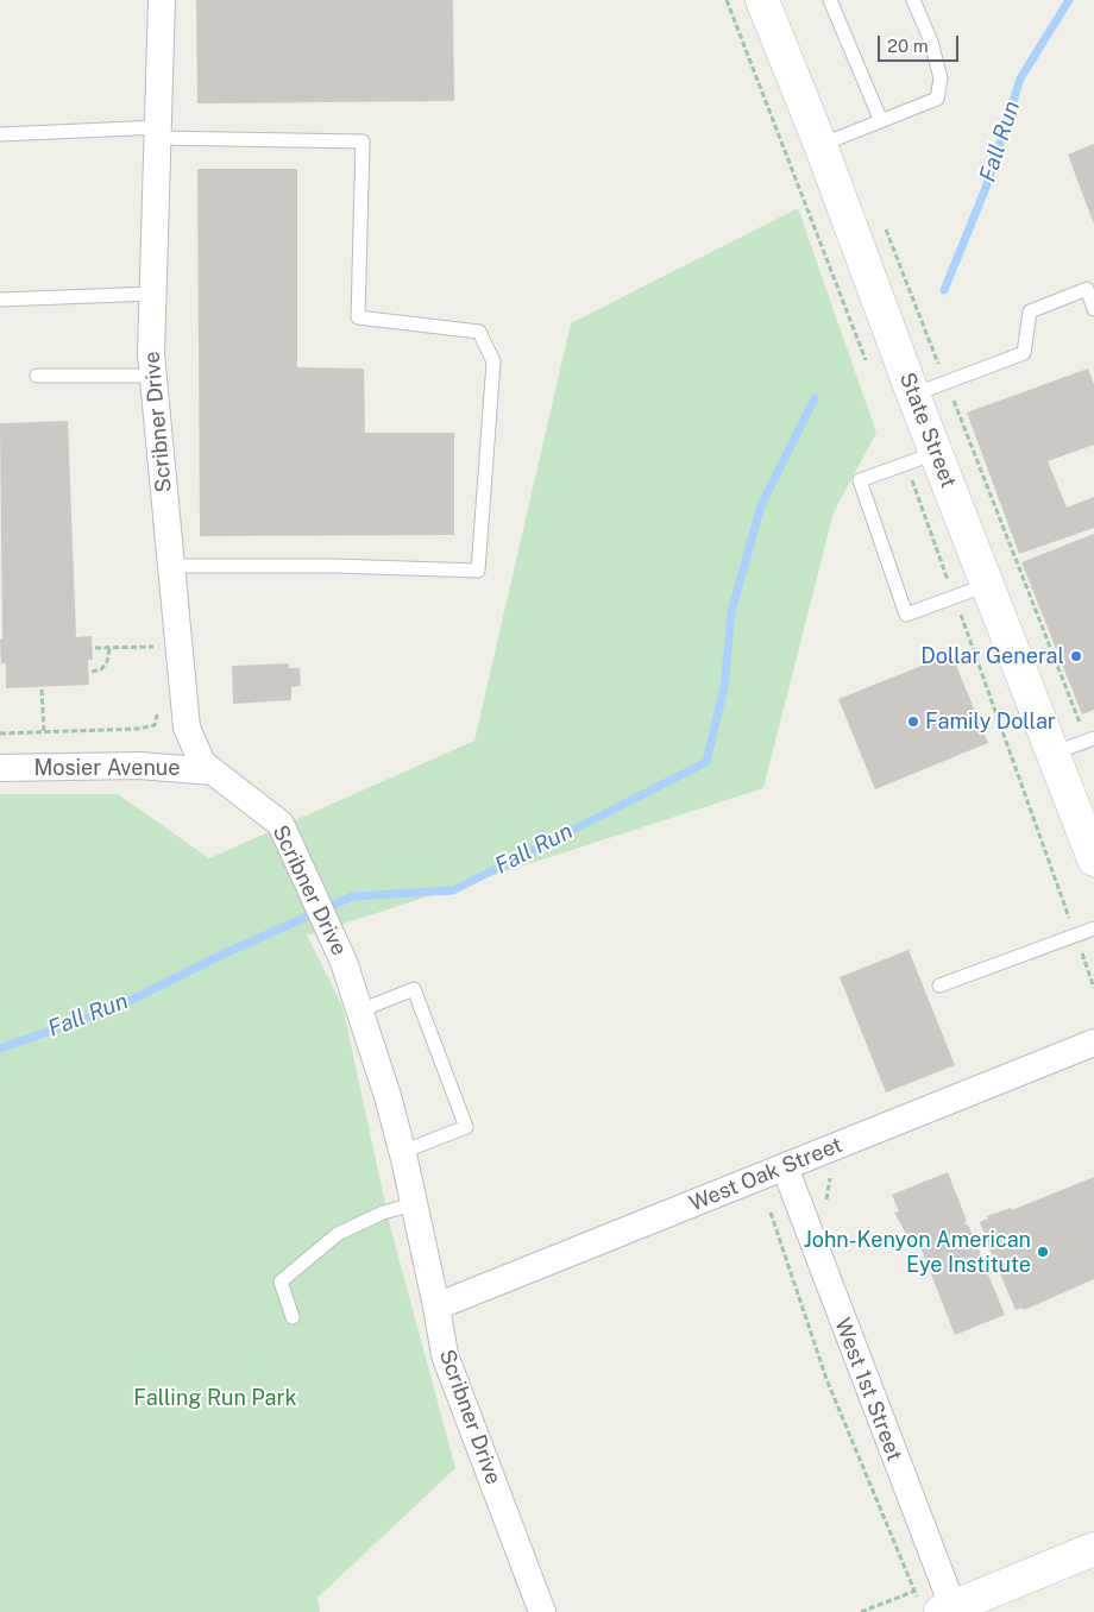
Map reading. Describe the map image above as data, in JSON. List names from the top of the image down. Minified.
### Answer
{"streets":{"main road":["State Street"],"street":["Scribner Drive","Mosier Avenue","West Oak Street","West 1st Street"]},"crossings":[["Scribner Drive","Mosier Avenue"],["Scribner Drive","West Oak Street"],["West Oak Street","West 1st Street"]],"water":["Fall Run"],"parks":["Falling Run Park"],"places":["Dollar General","Family Dollar","John-Kenyon American Eye Institute"],"scale_bar":"20 m"}
